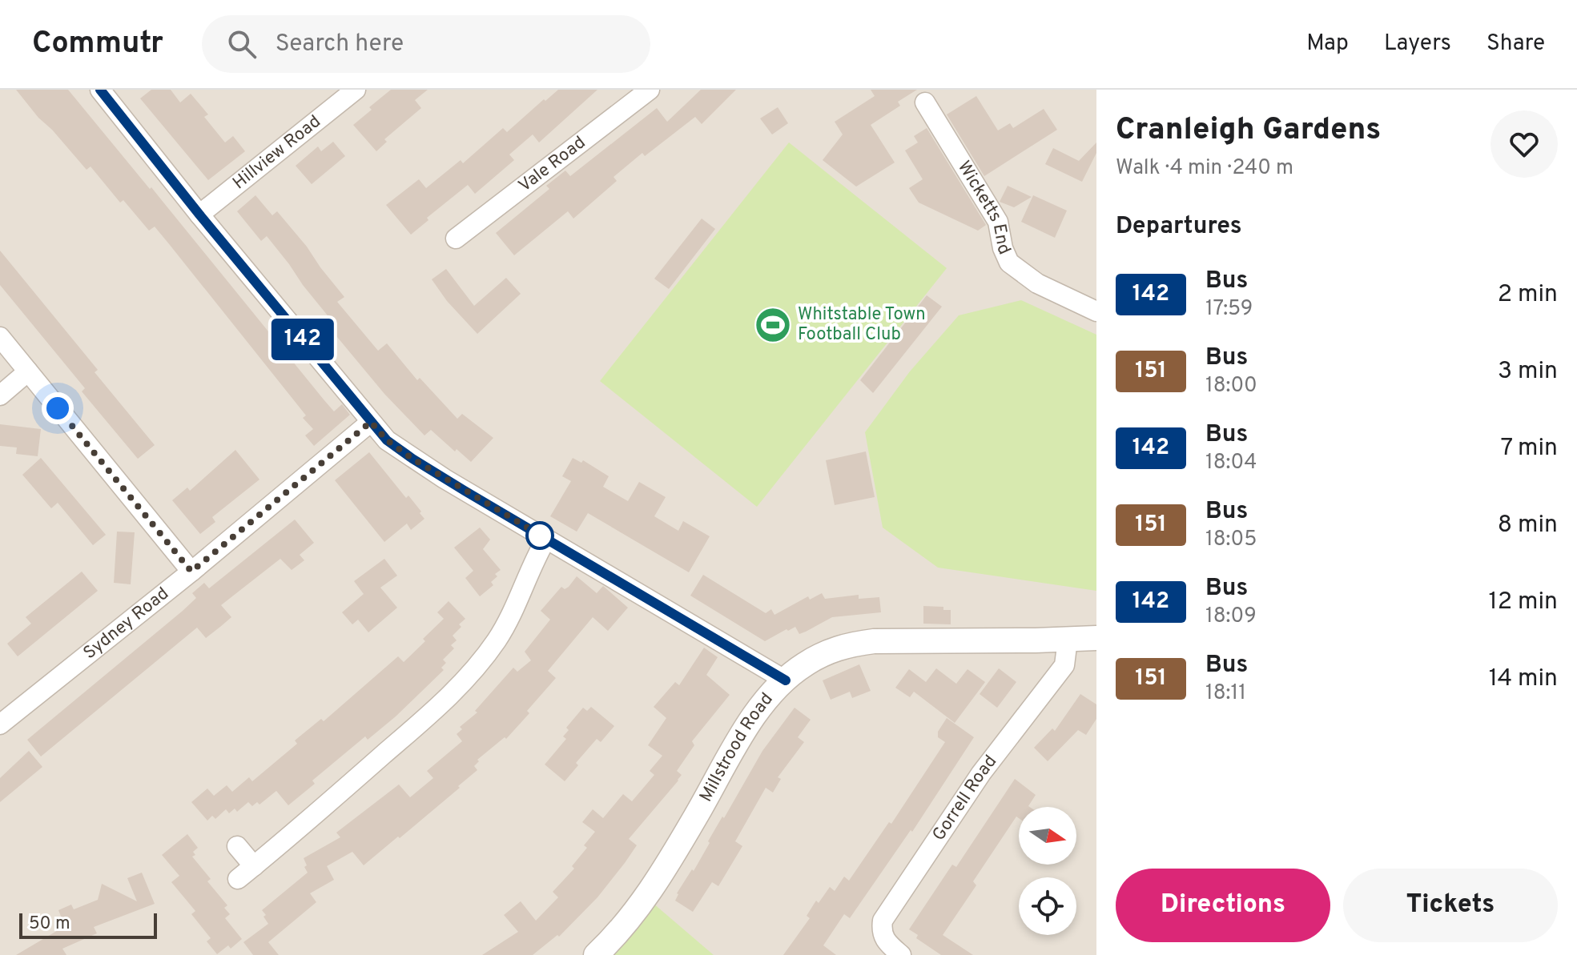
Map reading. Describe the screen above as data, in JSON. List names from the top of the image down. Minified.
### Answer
{"streets":{"street":["Hillview Road","Vale Road","Wicketts End","Sydney Road","Millstrood Road","Gorrell Road"]},"crossings":[["Millstrood Road","Gorrell Road"]],"places":{"sports":["Whitstable Town Football Club"]},"lines":["bus line 142"],"scale_bar":"50 m","north":"right","page":{"header":"Commutr","search":"Search here","nav":["Map","Layers","Share"],"on_map":"142","heading":[["Cranleigh Gardens","Walk · 4 min · 240 m"],"Departures"],"list":[{"mark":"142","name":"Bus","note":"17:59","value":"2 min"},{"mark":"151","name":"Bus","note":"18:00","value":"3 min"},{"mark":"142","name":"Bus","note":"18:04","value":"7 min"},{"mark":"151","name":"Bus","note":"18:05","value":"8 min"},{"mark":"142","name":"Bus","note":"18:09","value":"12 min"},{"mark":"151","name":"Bus","note":"18:11","value":"14 min"}],"buttons":["Directions","Tickets"],"scale":"50 m"}}
